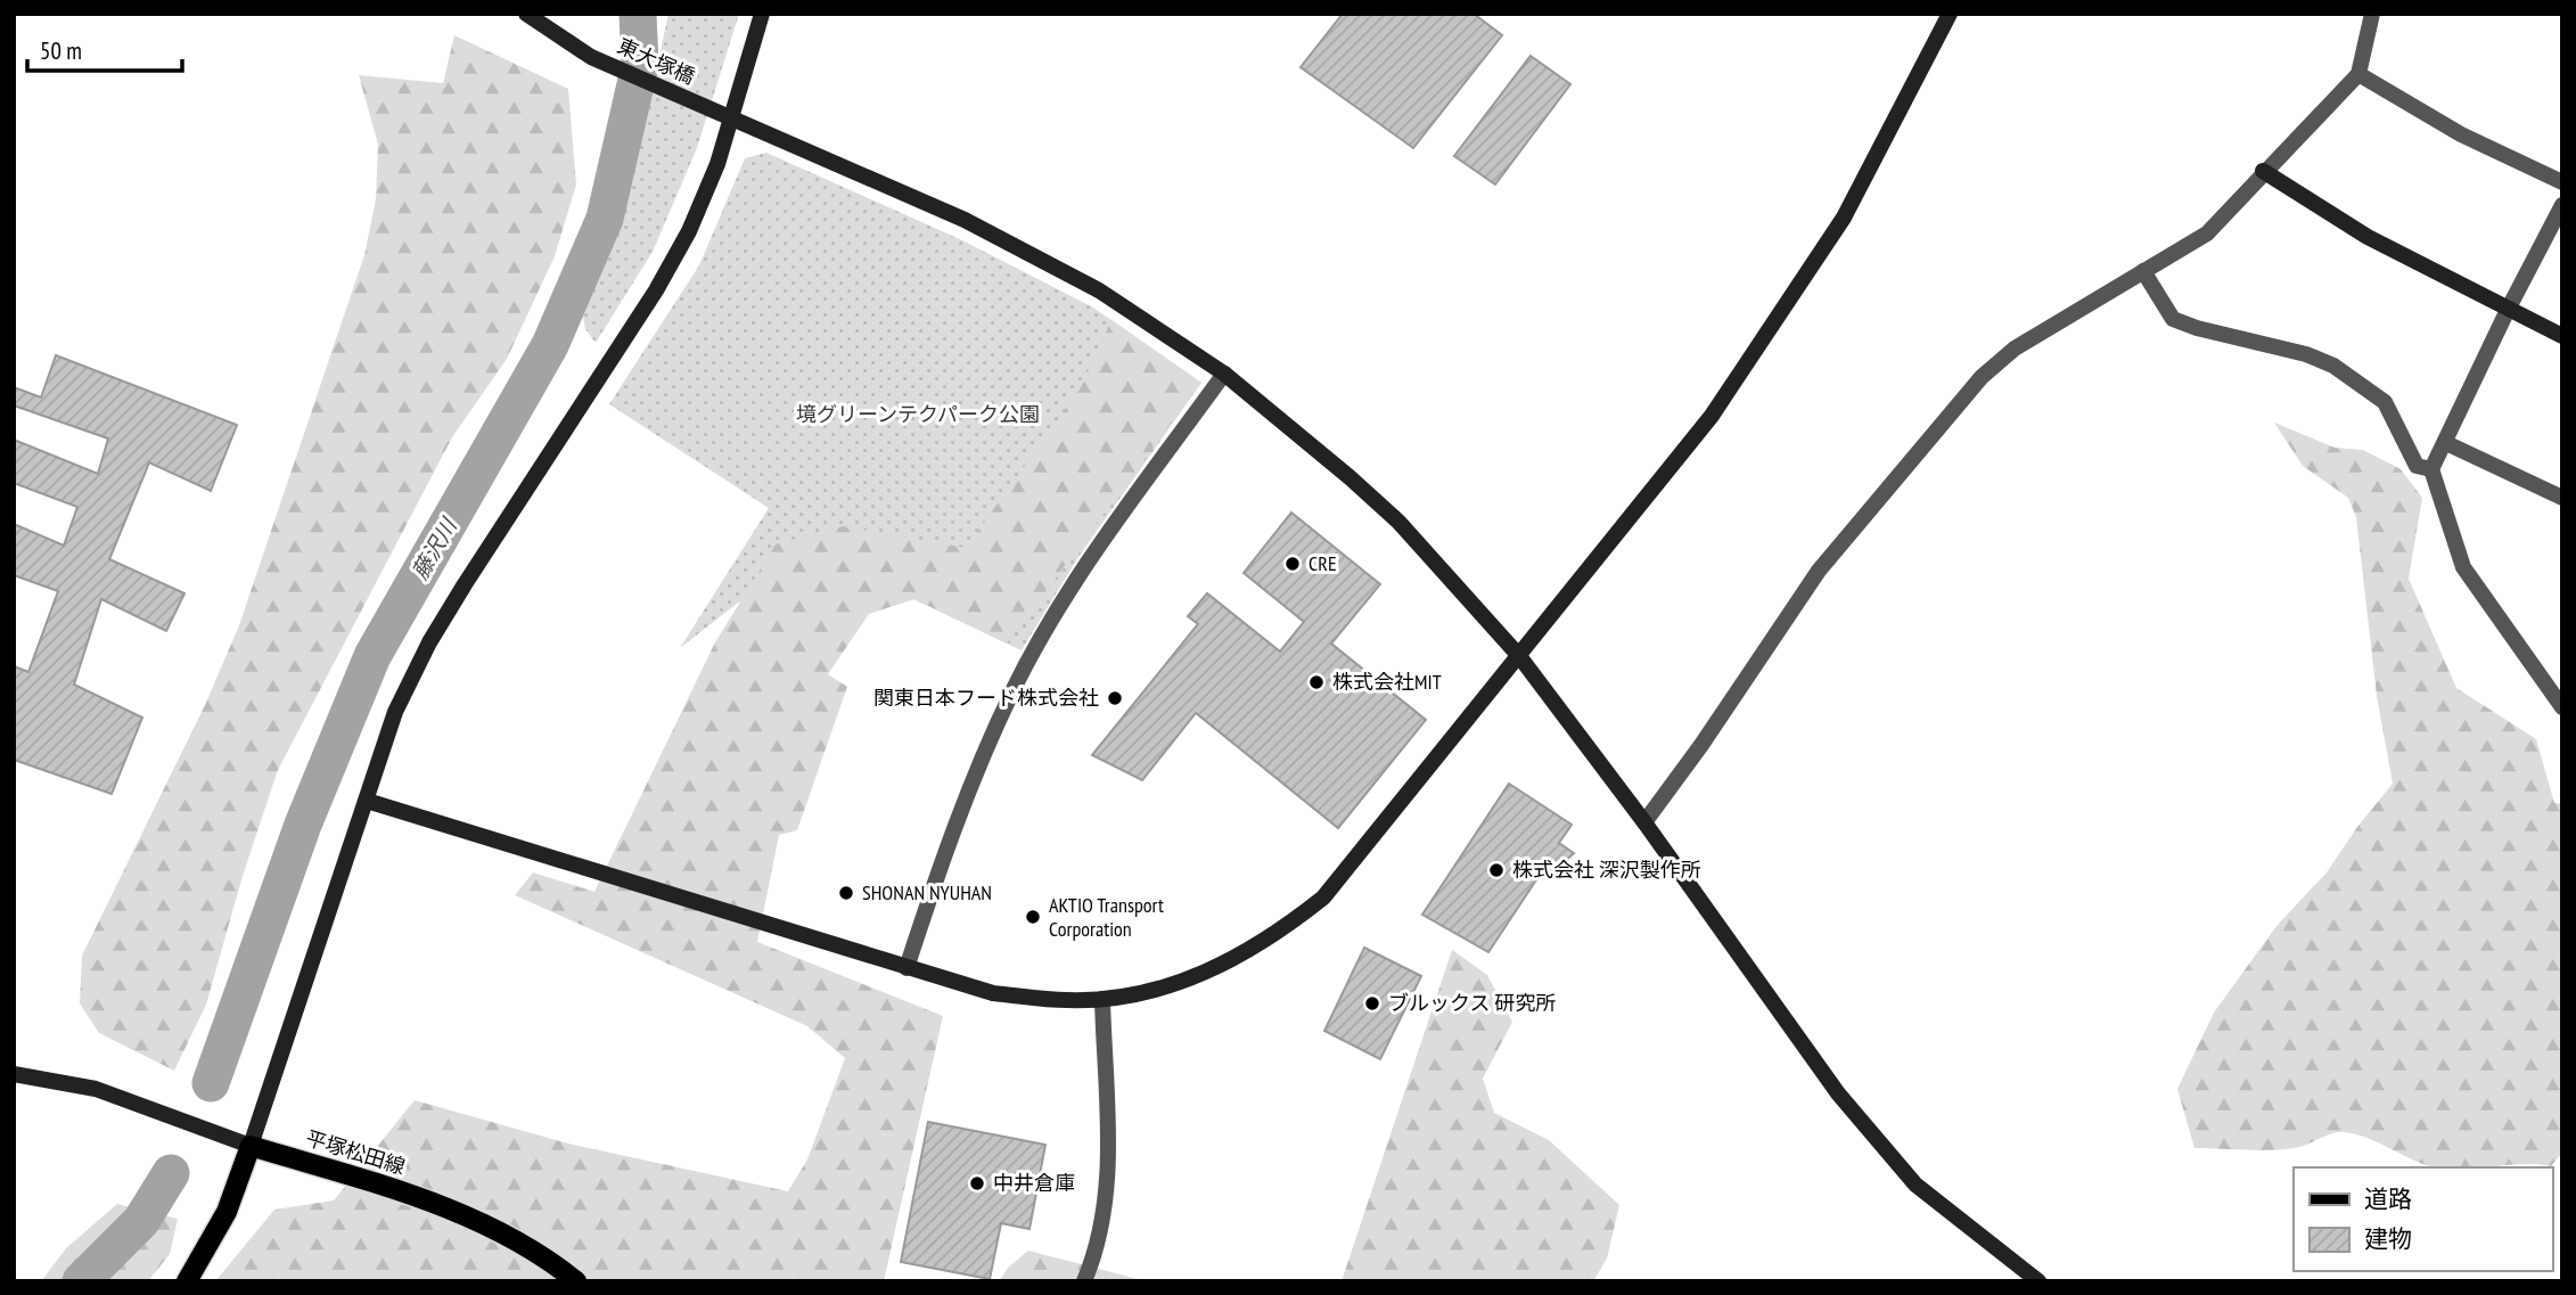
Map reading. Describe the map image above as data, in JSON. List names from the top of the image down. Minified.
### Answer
{"streets":{"main road":["平塚松田線"],"street":["東大塚橋"]},"water":["藤沢川"],"parks":["境グリーンテクパーク公園"],"places":["CRE","株式会社MIT","関東日本フード株式会社","株式会社 深沢製作所","SHONAN NYUHAN","AKTIO Transport Corporation","ブルックス 研究所","中井倉庫"],"legend":["道路","建物"],"scale_bar":"50 m"}
